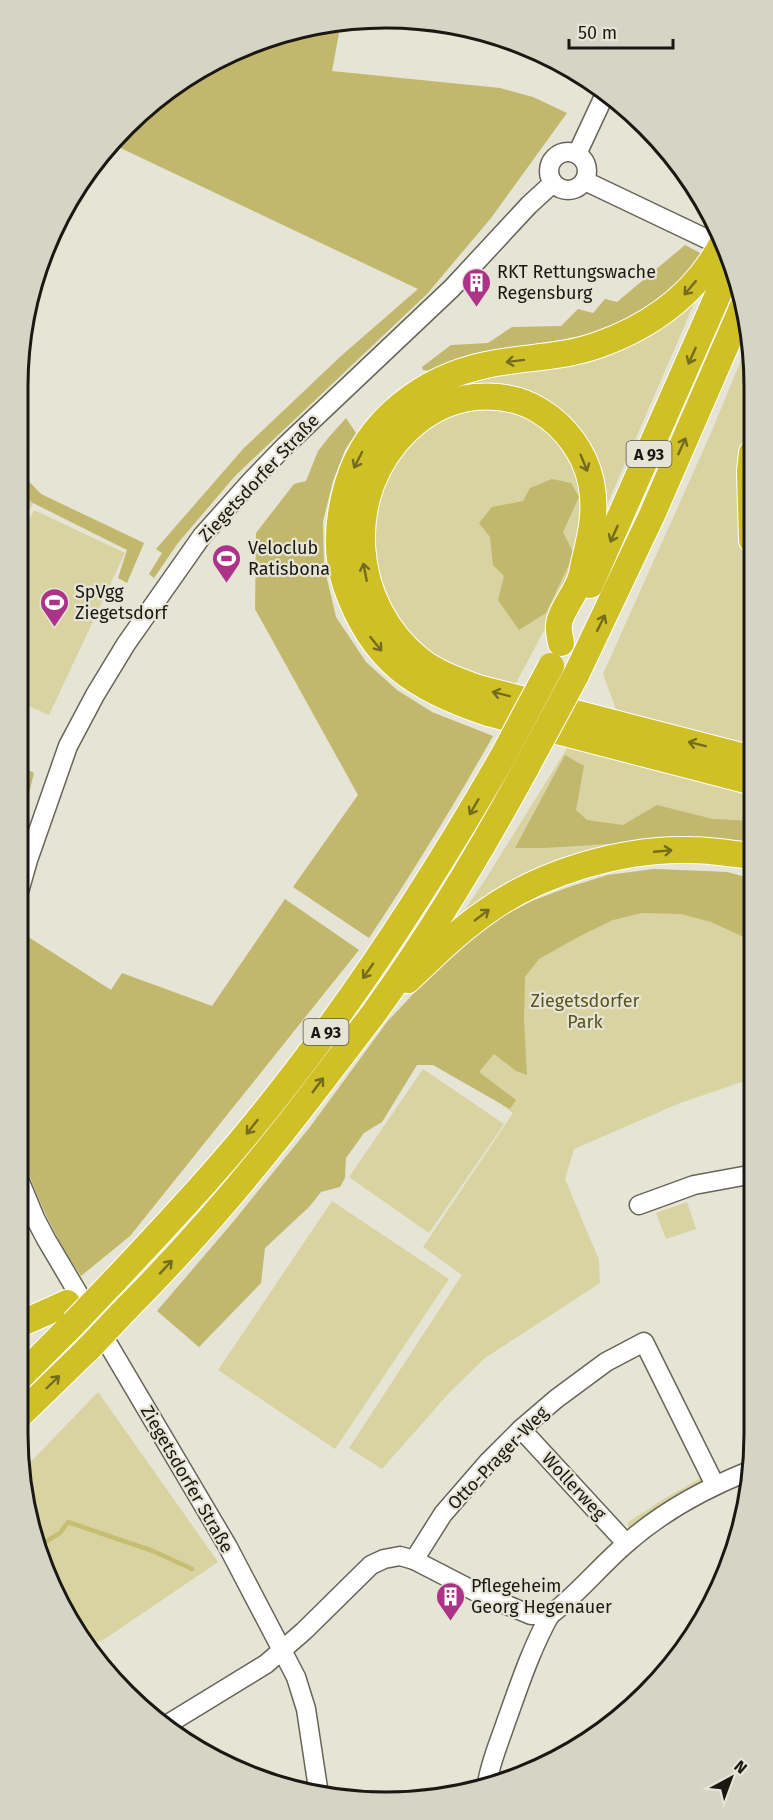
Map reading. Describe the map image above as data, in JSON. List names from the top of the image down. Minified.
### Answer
{"streets":{"highway":["A 93"],"street":["Ziegetsdorfer Straße","Otto-Prager-Weg","Wollerweg"]},"crossings":[["Otto-Prager-Weg","Wollerweg"]],"parks":["Ziegetsdorfer Park"],"places":{"building":["RKT Rettungswache Regensburg","Pflegeheim Georg Hegenauer"],"sports":["Veloclub Ratisbona","SpVgg Ziegetsdorf"]},"scale_bar":"50 m","north":"top right"}
